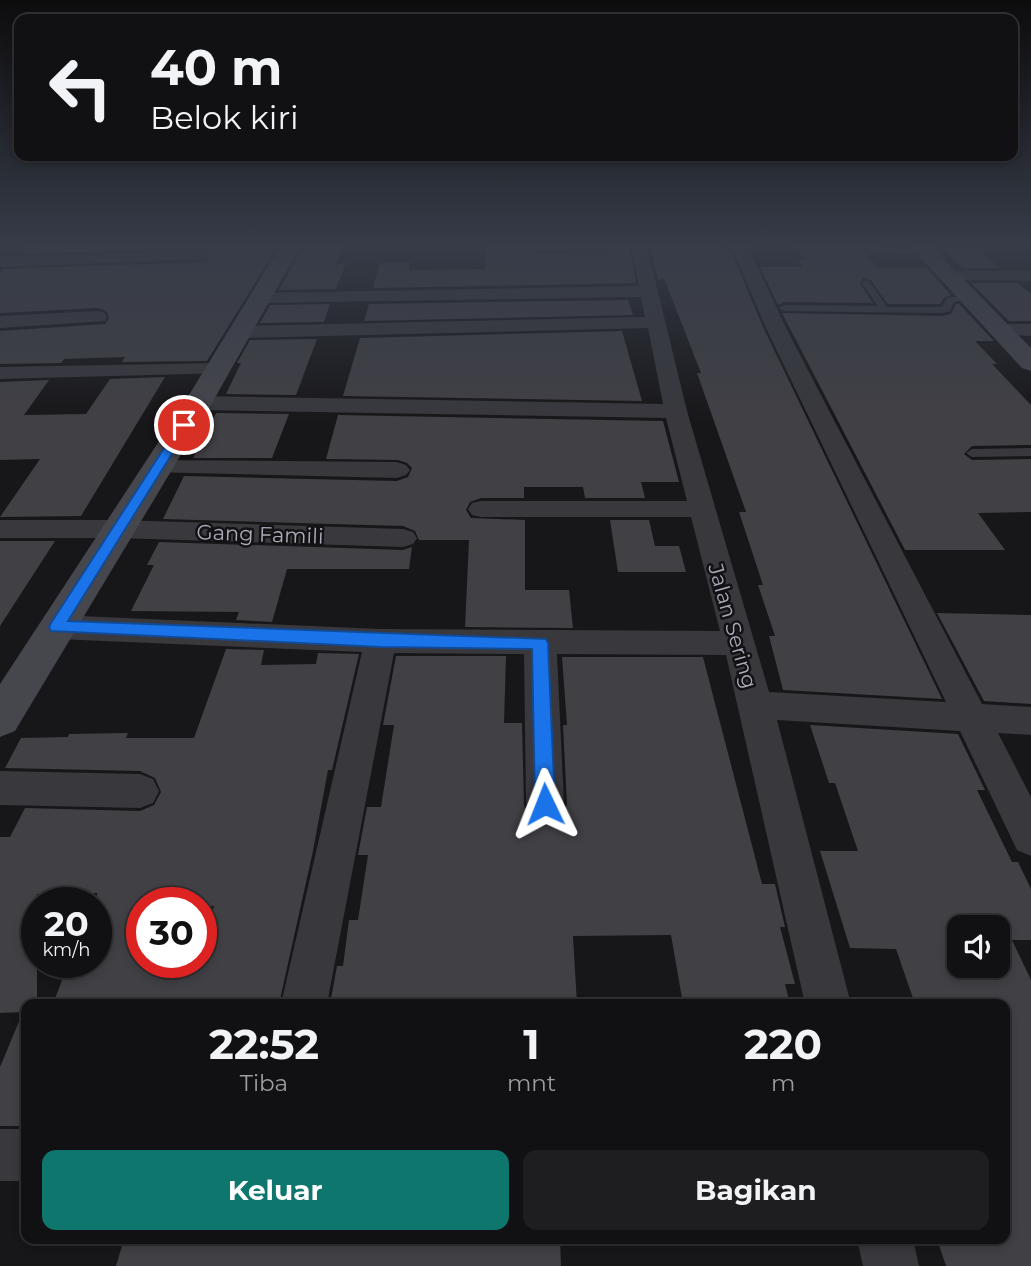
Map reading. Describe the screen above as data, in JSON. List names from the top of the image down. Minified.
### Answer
{"streets":{"street":["Gang Famili","Jalan Sering"]},"page":{"turn":["40 m","Belok kiri"],"speed":"20 km/h","limit":"30","eta":["22:52","Tiba","1","mnt","220","m"],"buttons":["Keluar","Bagikan"]}}
